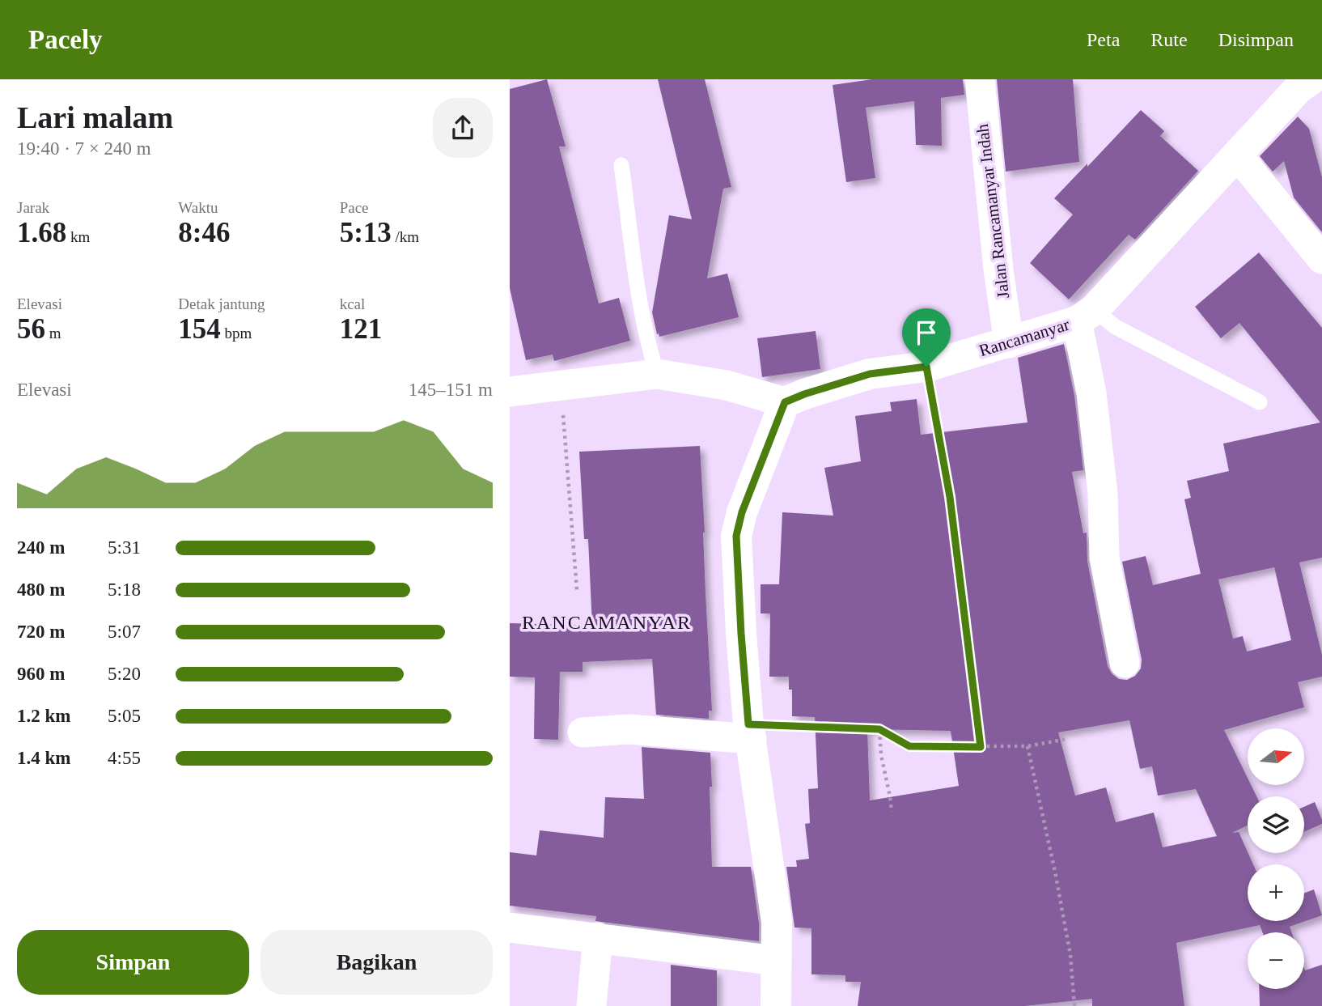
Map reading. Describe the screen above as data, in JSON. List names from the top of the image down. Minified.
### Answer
{"streets":{"street":["Jalan Rancamanyar Indah","Rancamanyar"]},"crossings":[["Jalan Rancamanyar Indah","Rancamanyar"]],"districts":["RANCAMANYAR"],"north":"right","page":{"header":"Pacely","nav":["Peta","Rute","Disimpan"],"heading":["Lari malam","19:40 · 7 × 240 m"],"stats":[["Jarak","1.68 km"],["Waktu","8:46"],["Pace","5:13 /km"],["Elevasi","56 m"],["Detak jantung","154 bpm"],["kcal","121"]],"chart":["Elevasi","145–151 m"],"list":[{"name":"240 m","note":"5:31"},{"name":"480 m","note":"5:18"},{"name":"720 m","note":"5:07"},{"name":"960 m","note":"5:20"},{"name":"1.2 km","note":"5:05"},{"name":"1.4 km","note":"4:55"}],"map_buttons":["+","−"],"buttons":["Simpan","Bagikan"]}}
